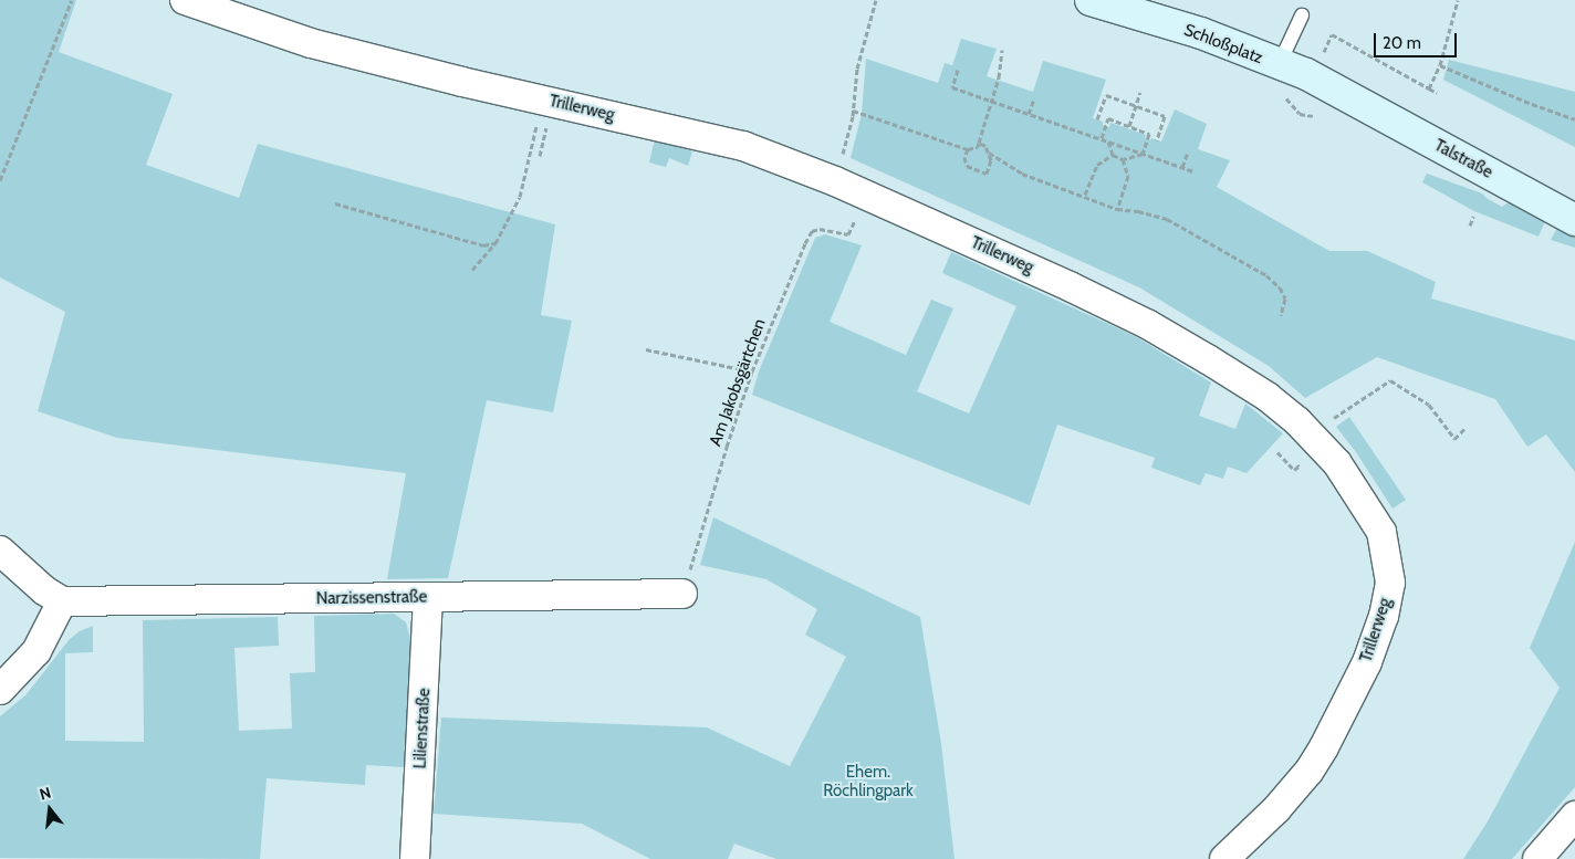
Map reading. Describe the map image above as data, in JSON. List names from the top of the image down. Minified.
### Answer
{"streets":{"main road":["Schloßplatz","Talstraße"],"street":["Trillerweg","Narzissenstraße","Lilienstraße"],"path":["Am Jakobsgärtchen"]},"crossings":[["Schloßplatz","Talstraße"],["Am Jakobsgärtchen","Narzissenstraße"],["Narzissenstraße","Lilienstraße"]],"parks":["Ehem. Röchlingpark"],"scale_bar":"20 m","north":"top"}
